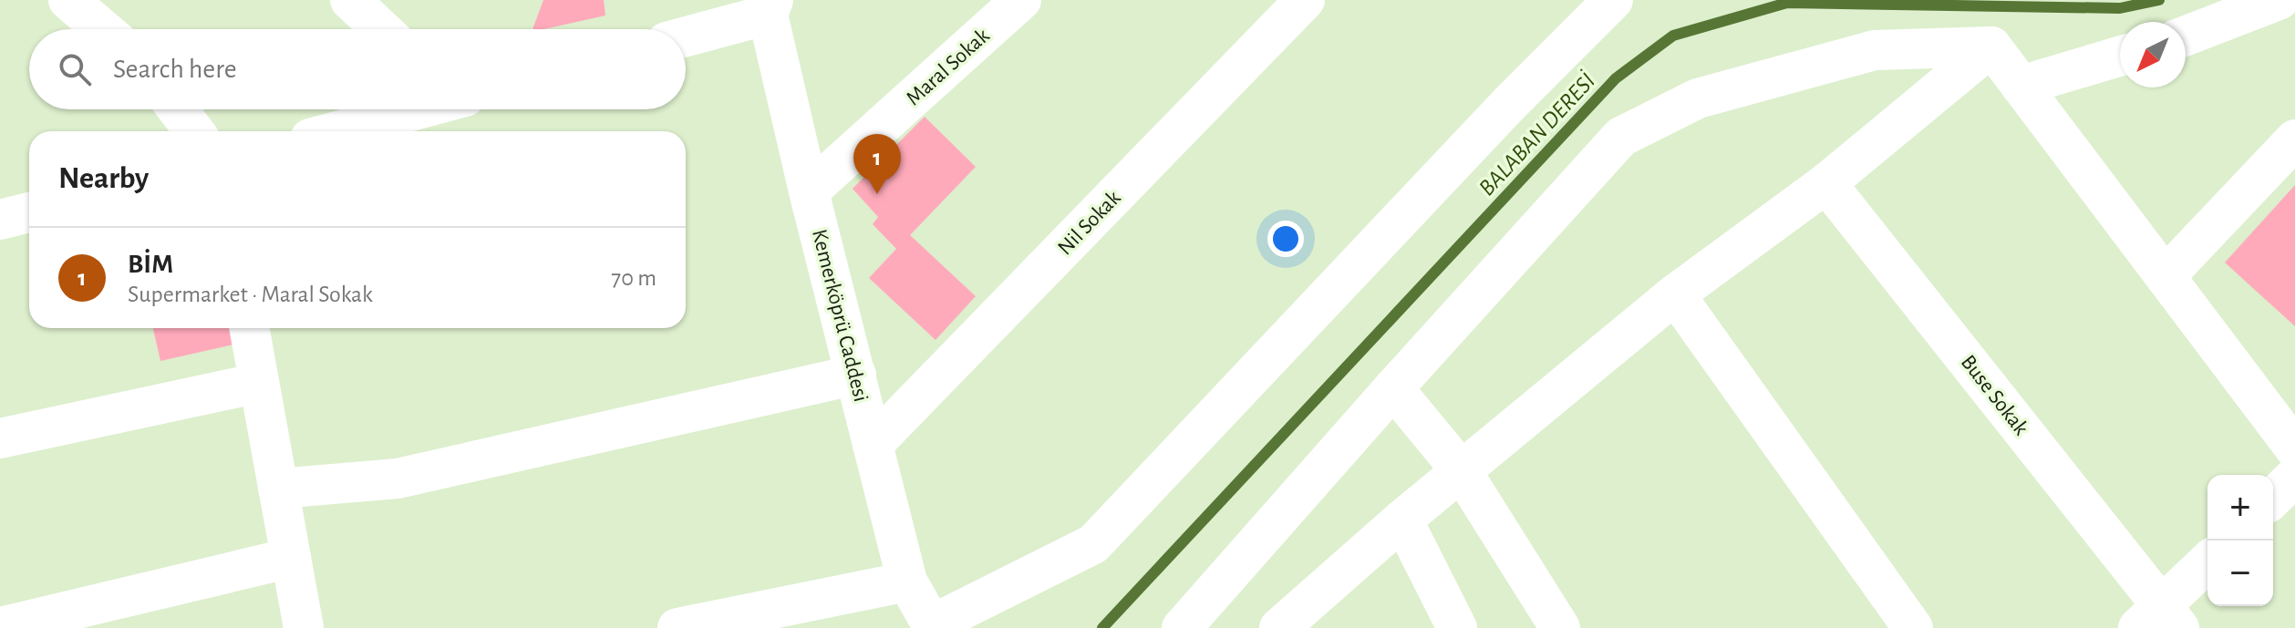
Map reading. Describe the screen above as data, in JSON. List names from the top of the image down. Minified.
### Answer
{"streets":{"street":["Maral Sokak","Nil Sokak","Kemerköprü Caddesi","Buse Sokak"]},"crossings":[["Maral Sokak","Kemerköprü Caddesi"],["Nil Sokak","Kemerköprü Caddesi"]],"water":["BALABAN DERESİ"],"north":"bottom left","page":{"search":"Search here","heading":"Nearby","pins":"1","list":[{"mark":"1","name":"BİM","note":"Supermarket · Maral Sokak","value":"70 m"}],"map_buttons":["+","−"]}}
